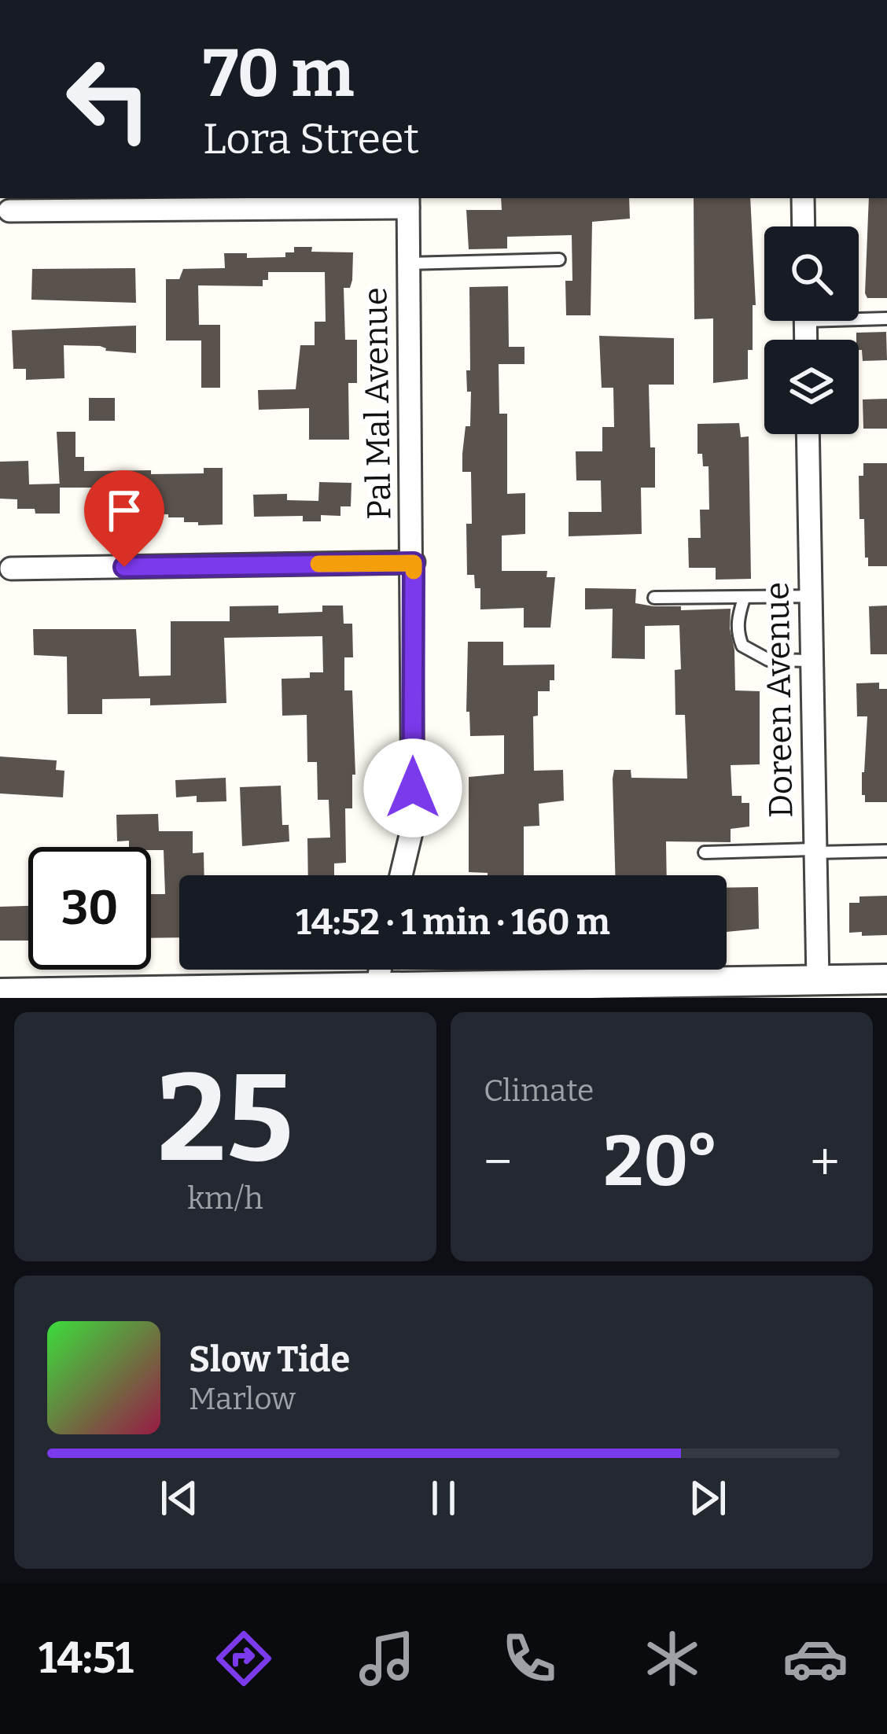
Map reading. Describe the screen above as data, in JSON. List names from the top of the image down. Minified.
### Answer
{"streets":{"street":["Pal Mal Avenue","Doreen Avenue"]},"page":{"turn":["70 m","Lora Street"],"limit":"30","trip":"14:52 · 1 min · 160 m","tile":[["25","km/h"],"Climate"],"heat":["−","20°","+"],"song":["Slow Tide","Marlow"],"tabs":"14:51"}}
